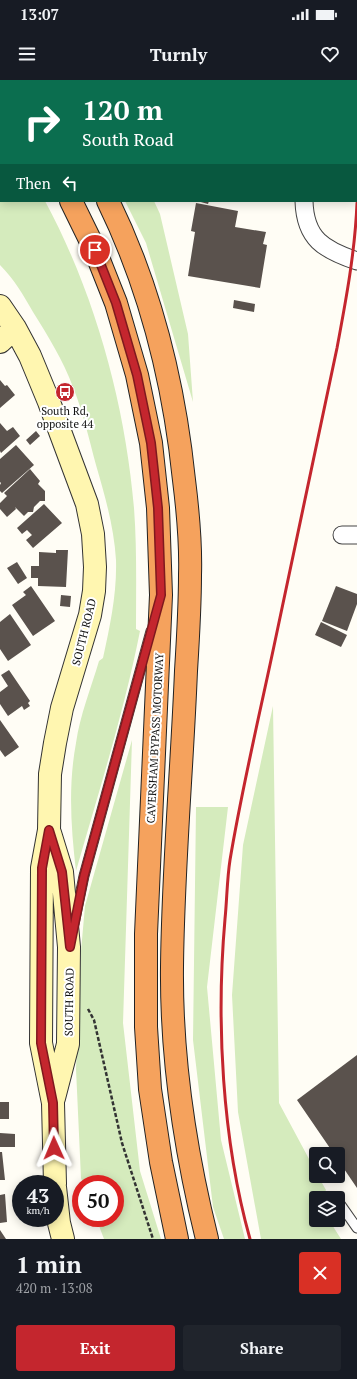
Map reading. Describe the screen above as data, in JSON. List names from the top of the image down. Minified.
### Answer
{"streets":{"highway":["CAVERSHAM BYPASS MOTORWAY"],"main road":["SOUTH ROAD"]},"places":{"bus stop":["South Rd, opposite 44"]},"page":{"status":"13:07","header":"Turnly","turn":["120 m","South Road"],"then":"Then","speed":"43 km/h","limit":"50","heading":["1 min","420 m · 13:08"],"buttons":["Exit","Share"]}}
